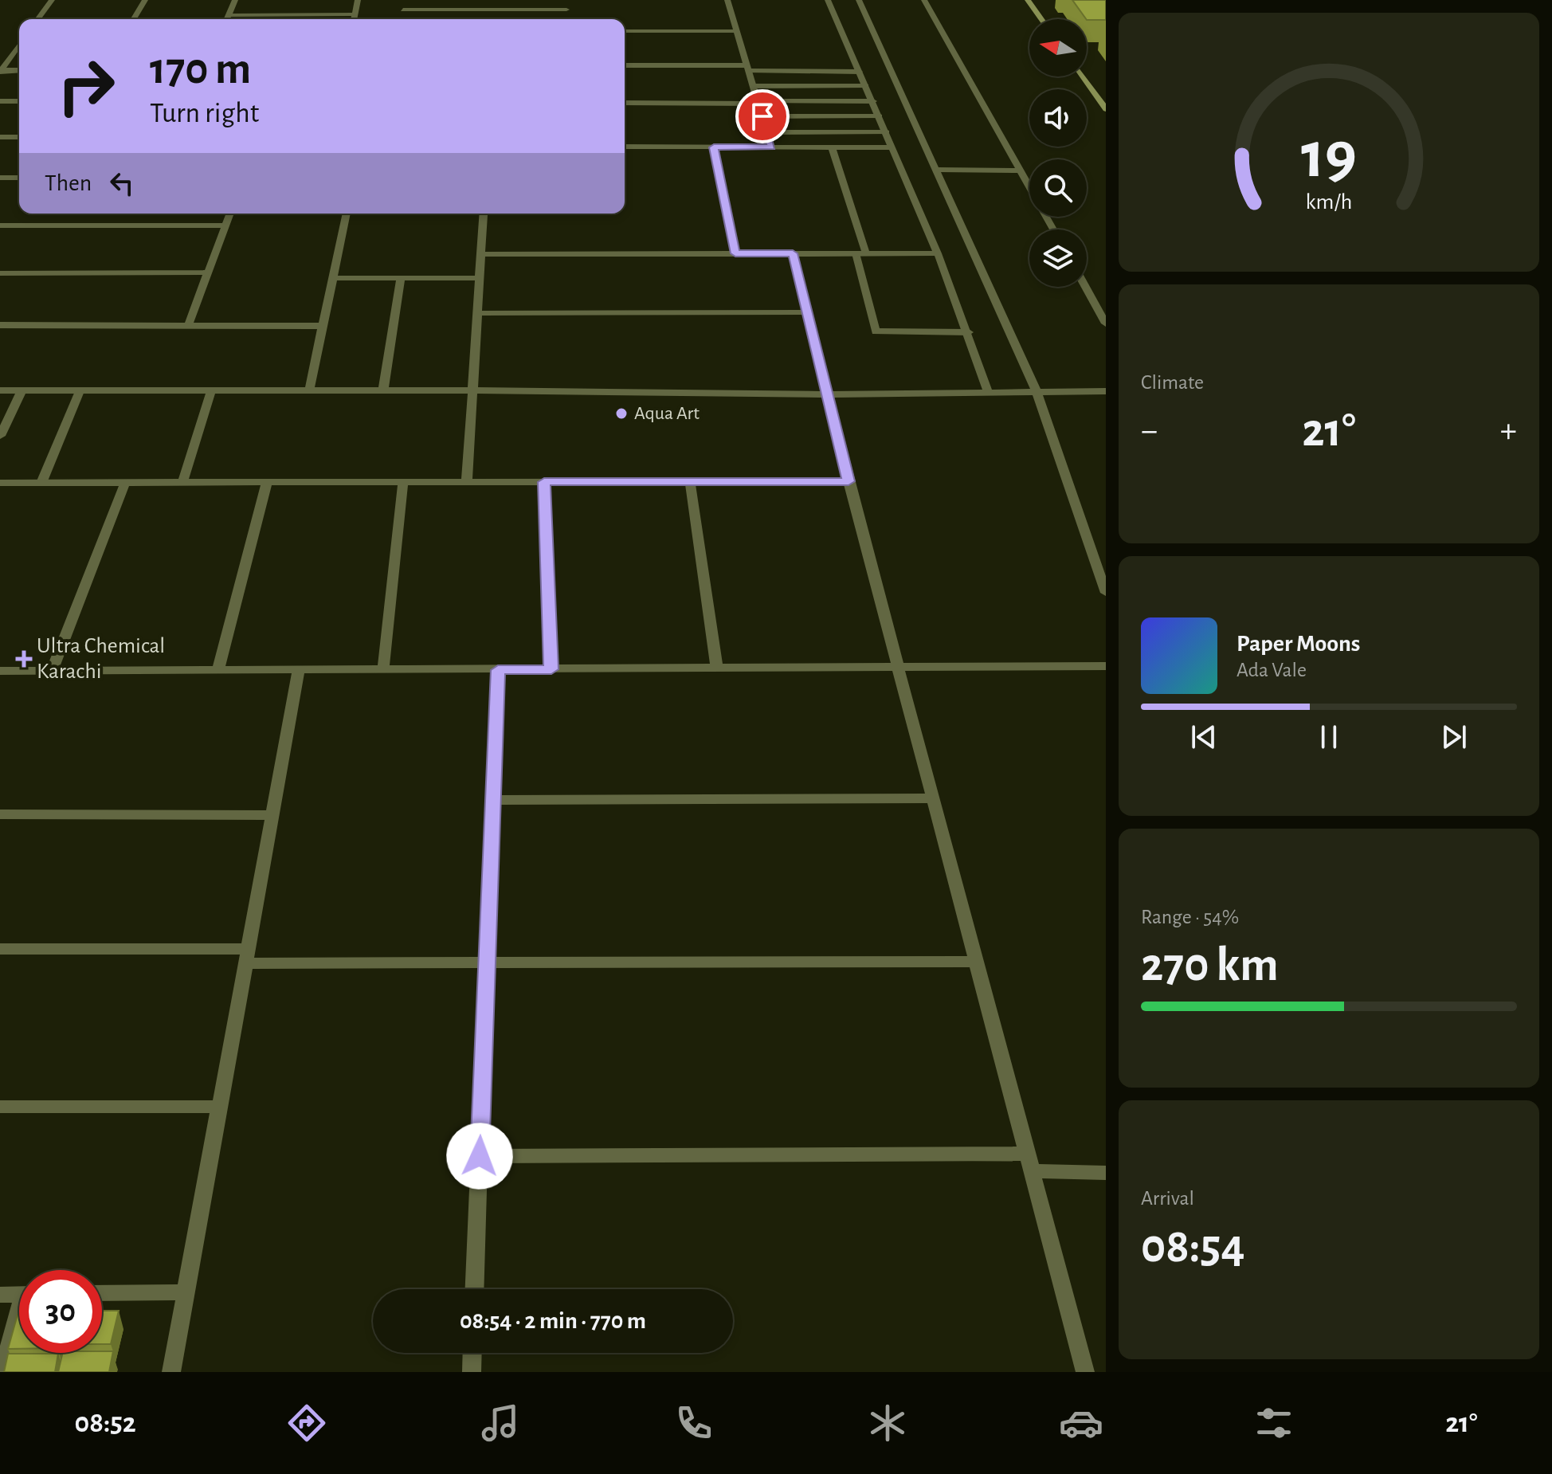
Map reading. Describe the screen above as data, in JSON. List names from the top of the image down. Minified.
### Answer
{"places":{"other":["Aqua Art"],"health":["Ultra Chemical Karachi"]},"north":"left","page":{"turn":["170 m","Turn right"],"then":"Then","tile":["Climate",["Range · 54%","270 km"],["Arrival","08:54"]],"heat":["−","21°","+"],"song":["Paper Moons","Ada Vale"],"limit":"30","trip":"08:54 · 2 min · 770 m","tabs":["08:52","21°"],"gauge":["19","km/h"]}}
